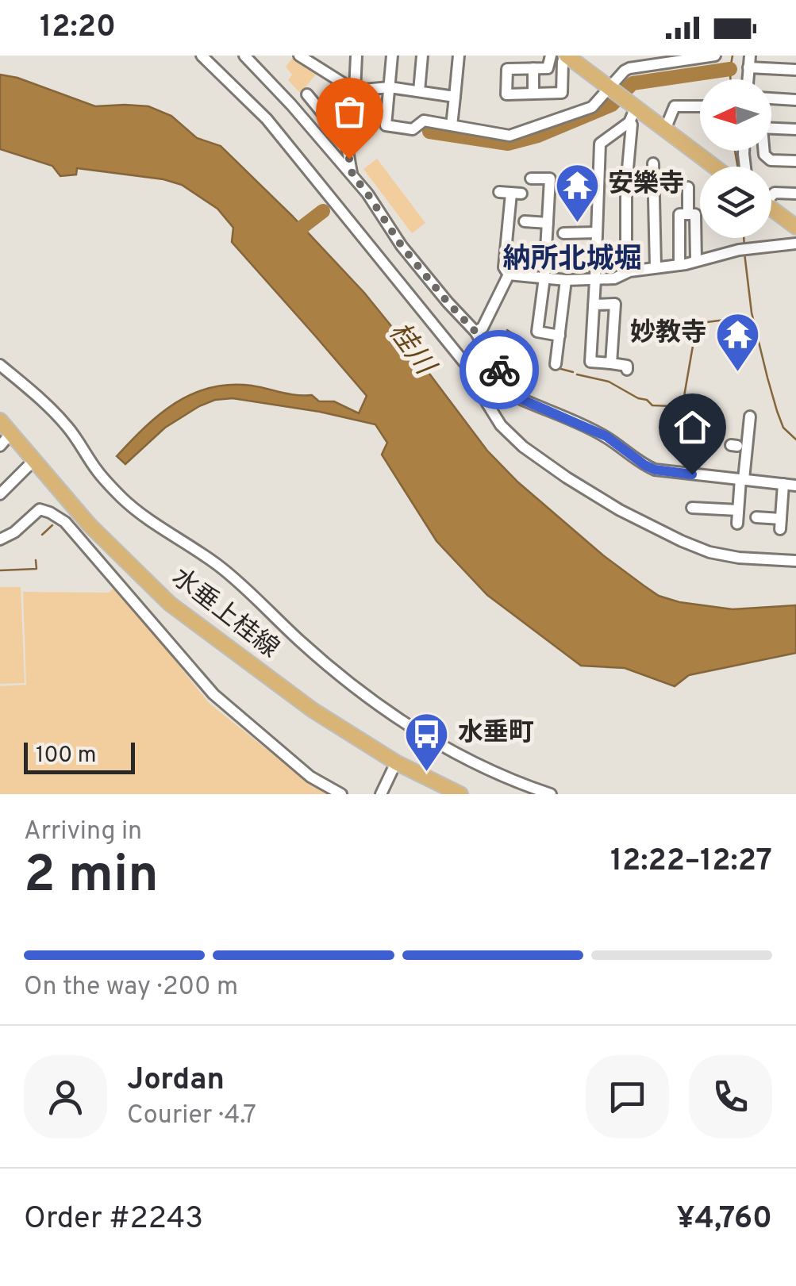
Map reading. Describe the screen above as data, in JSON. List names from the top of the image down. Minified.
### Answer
{"streets":{"main road":["水垂上桂線"]},"districts":["納所北城堀"],"water":["桂川"],"places":{"temple":["安樂寺","妙教寺"],"bus stop":["水垂町"]},"scale_bar":"100 m","north":"left","page":{"status":"12:20","scale":"100 m","heading":["2 min","Arriving in","12:22–12:27"],"panel":["Jordan","Courier · 4.7","Order #2243","¥4,760"],"bar":"On the way · 200 m"}}
